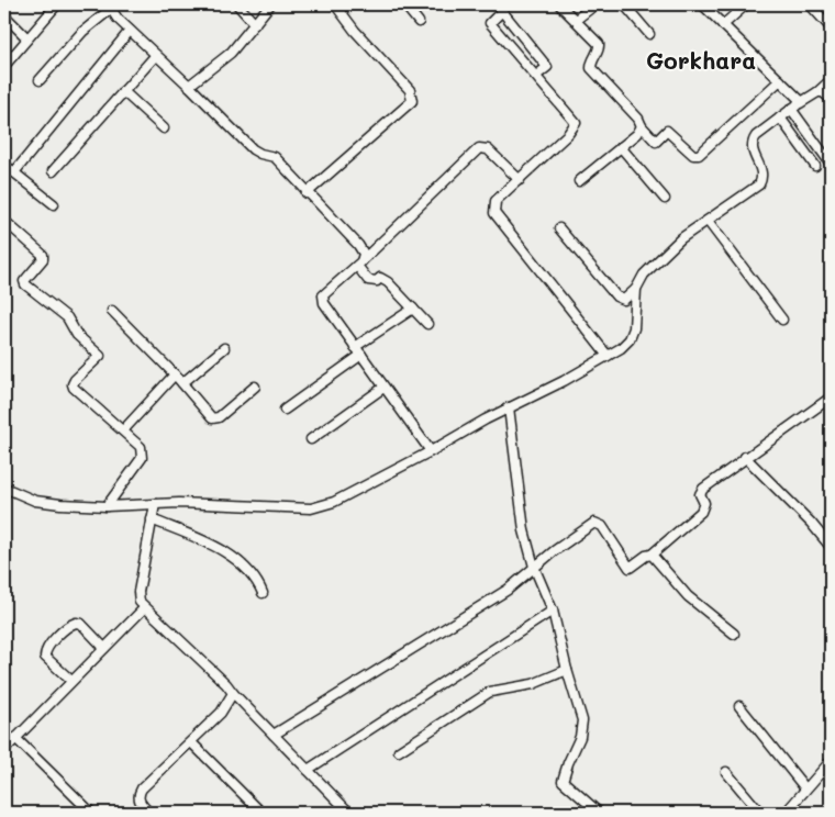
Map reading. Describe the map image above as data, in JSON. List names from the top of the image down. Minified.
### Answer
{"districts":["Gorkhara"]}
